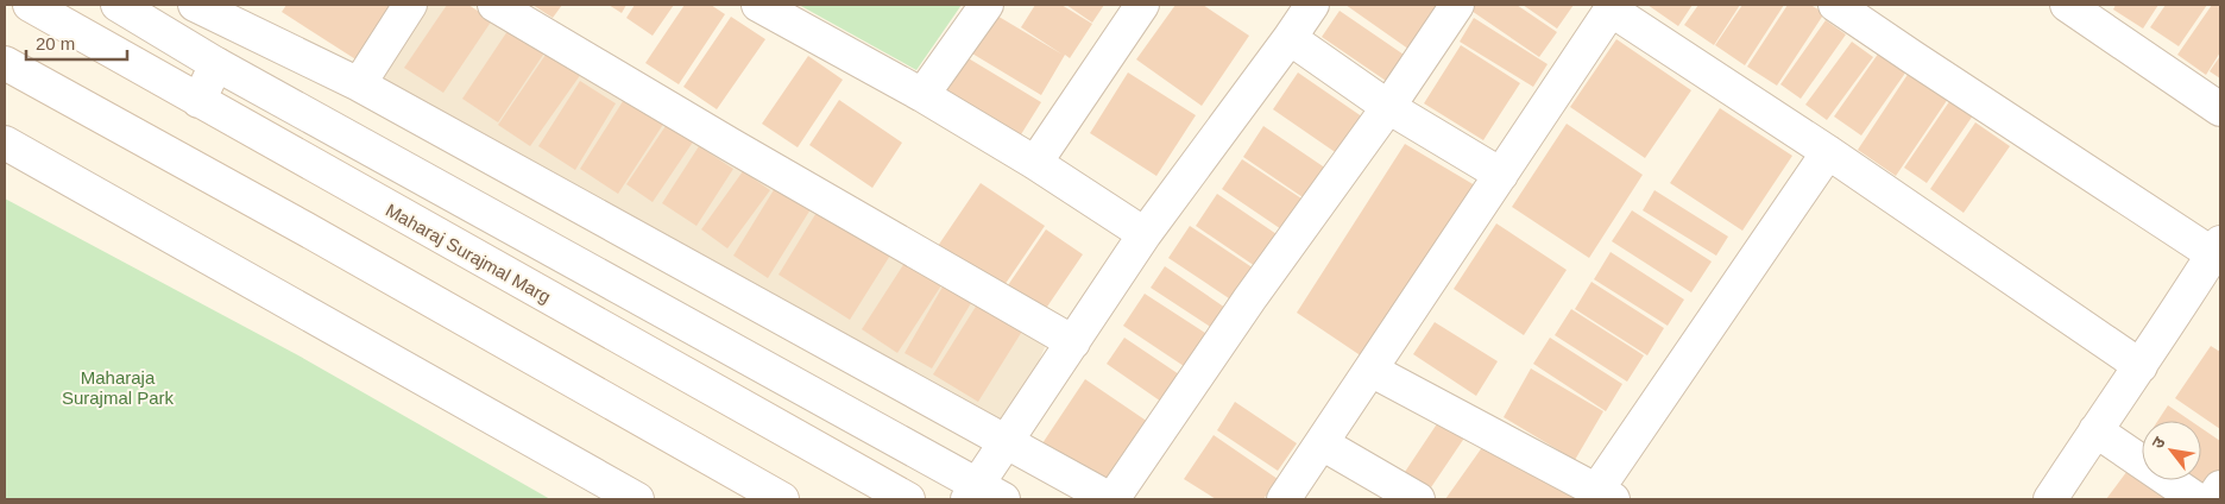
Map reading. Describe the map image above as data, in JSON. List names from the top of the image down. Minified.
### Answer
{"streets":{"street":["Maharaj Surajmal Marg"]},"parks":["Maharaja Surajmal Park"],"scale_bar":"20 m","north":"top left"}
